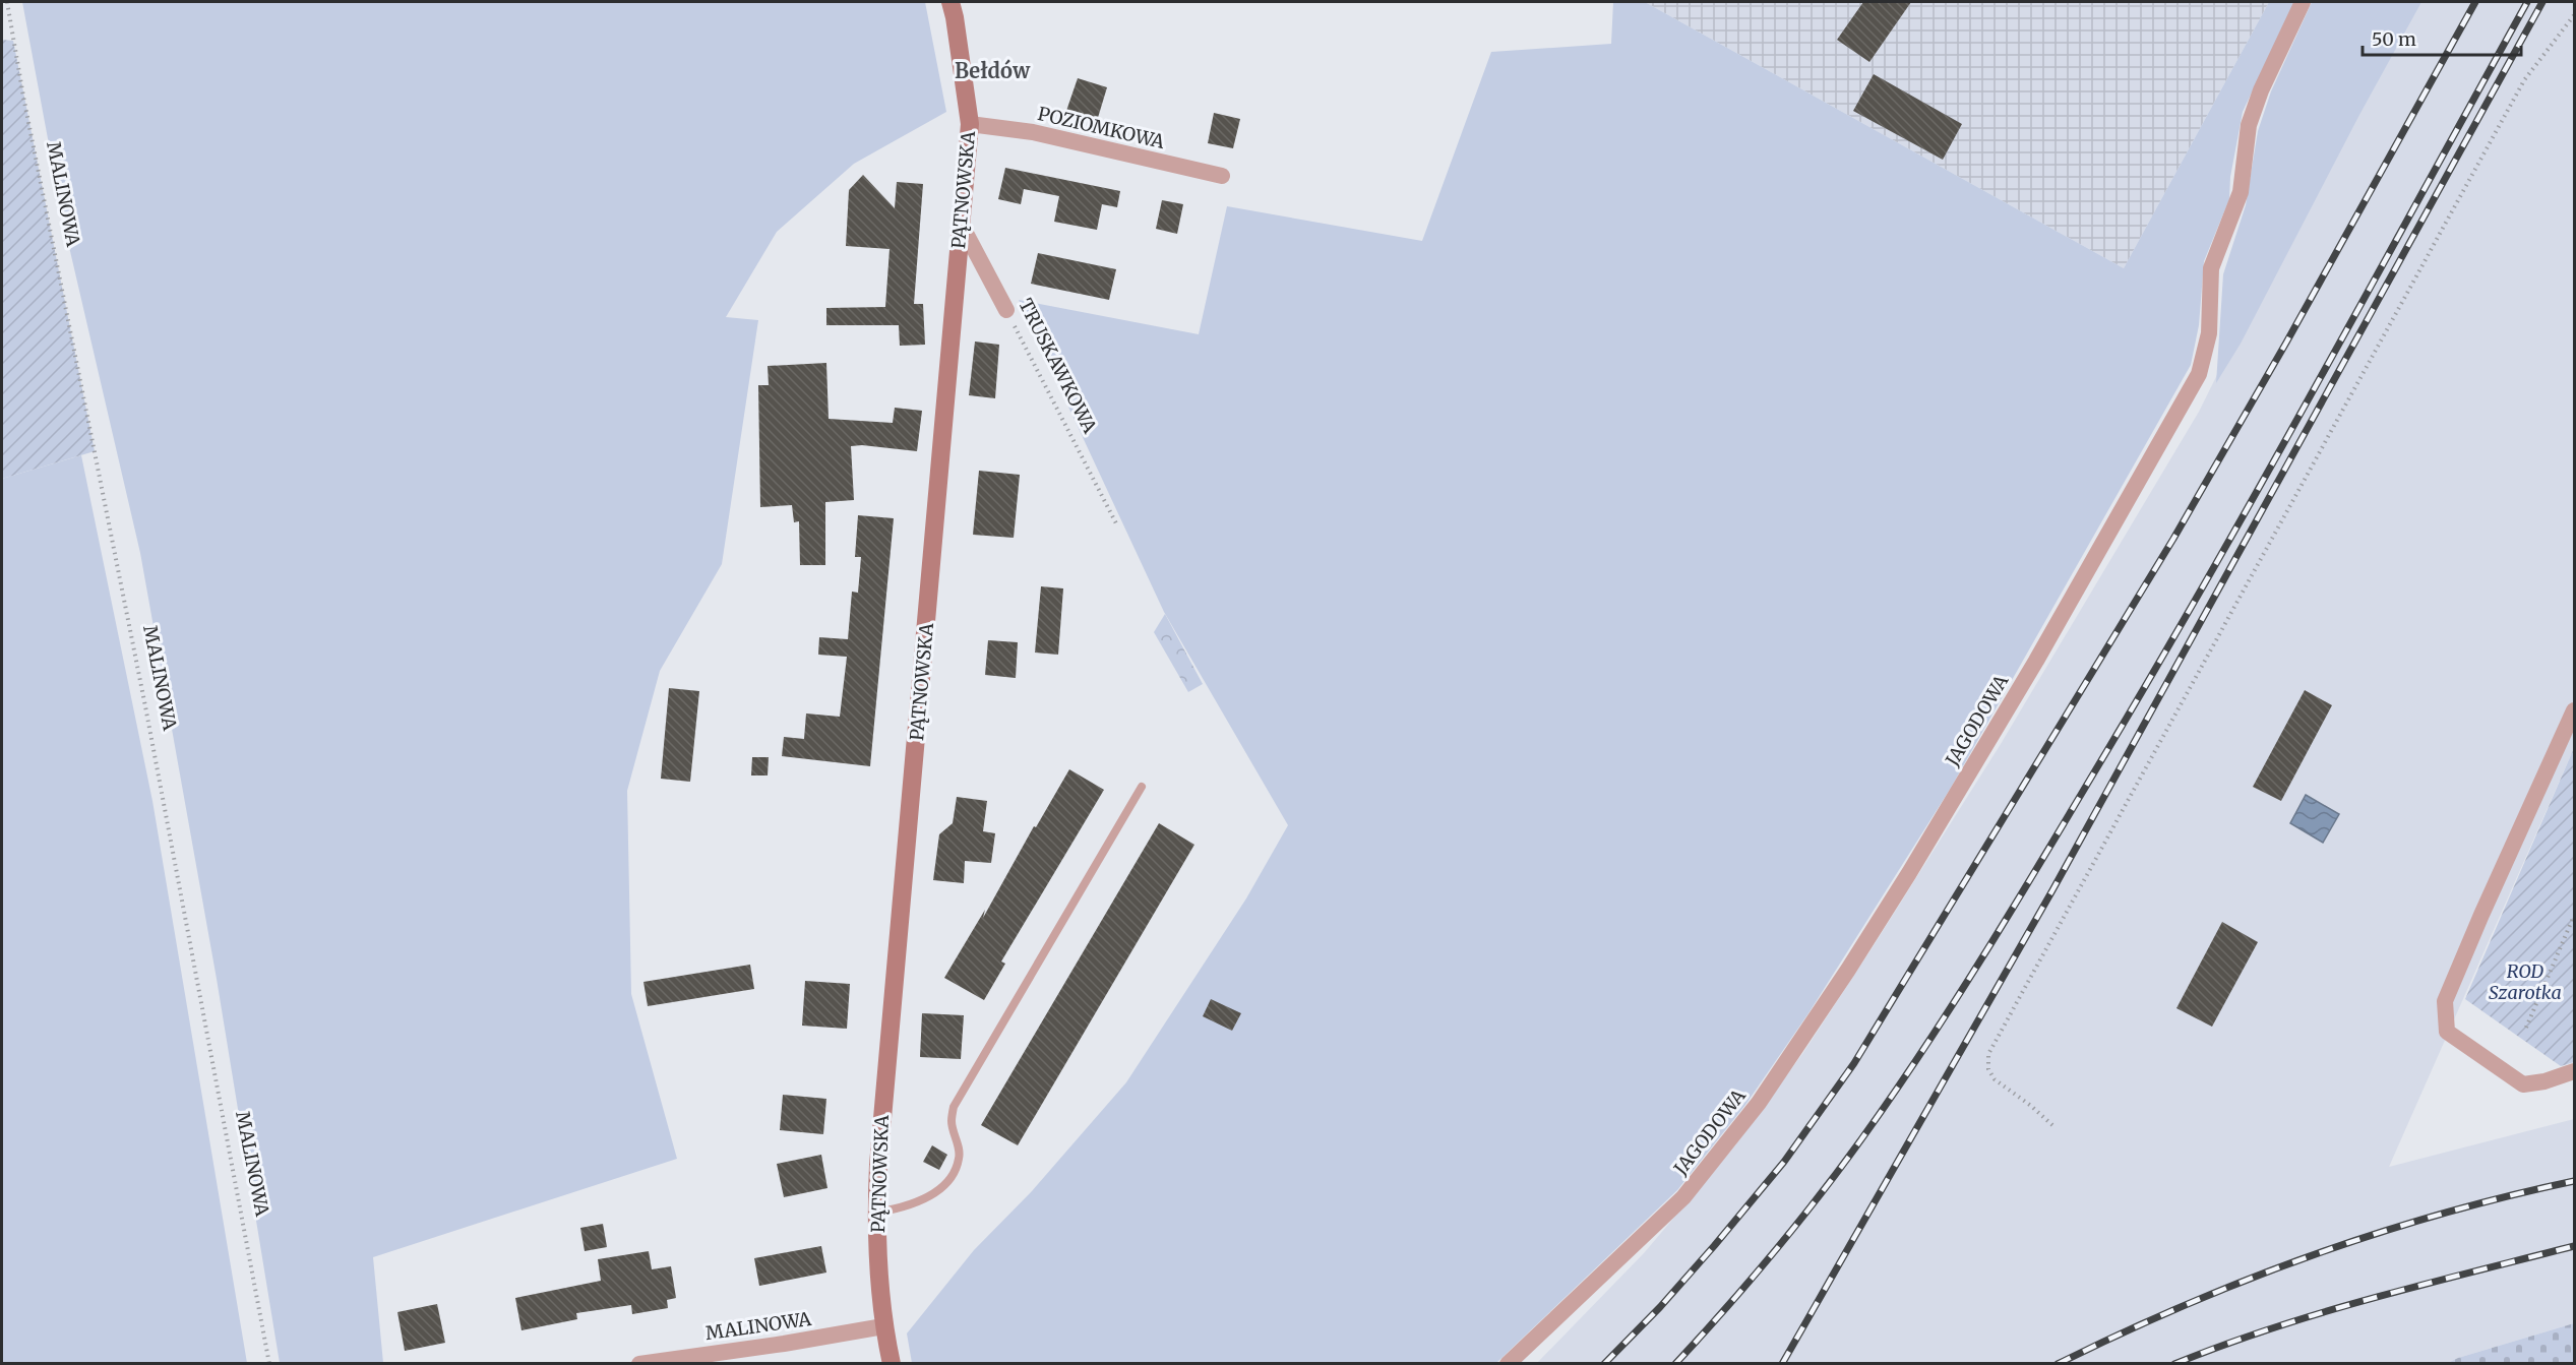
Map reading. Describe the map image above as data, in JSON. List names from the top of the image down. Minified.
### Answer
{"streets":{"street":["POZIOMKOWA","PĄTNOWSKA","MALINOWA","TRUSKAWKOWA","JAGODOWA"]},"crossings":[["POZIOMKOWA","PĄTNOWSKA"],["PĄTNOWSKA","MALINOWA"],["PĄTNOWSKA","TRUSKAWKOWA"]],"districts":["Bełdów"],"parks":["ROD Szarotka"],"scale_bar":"50 m"}
